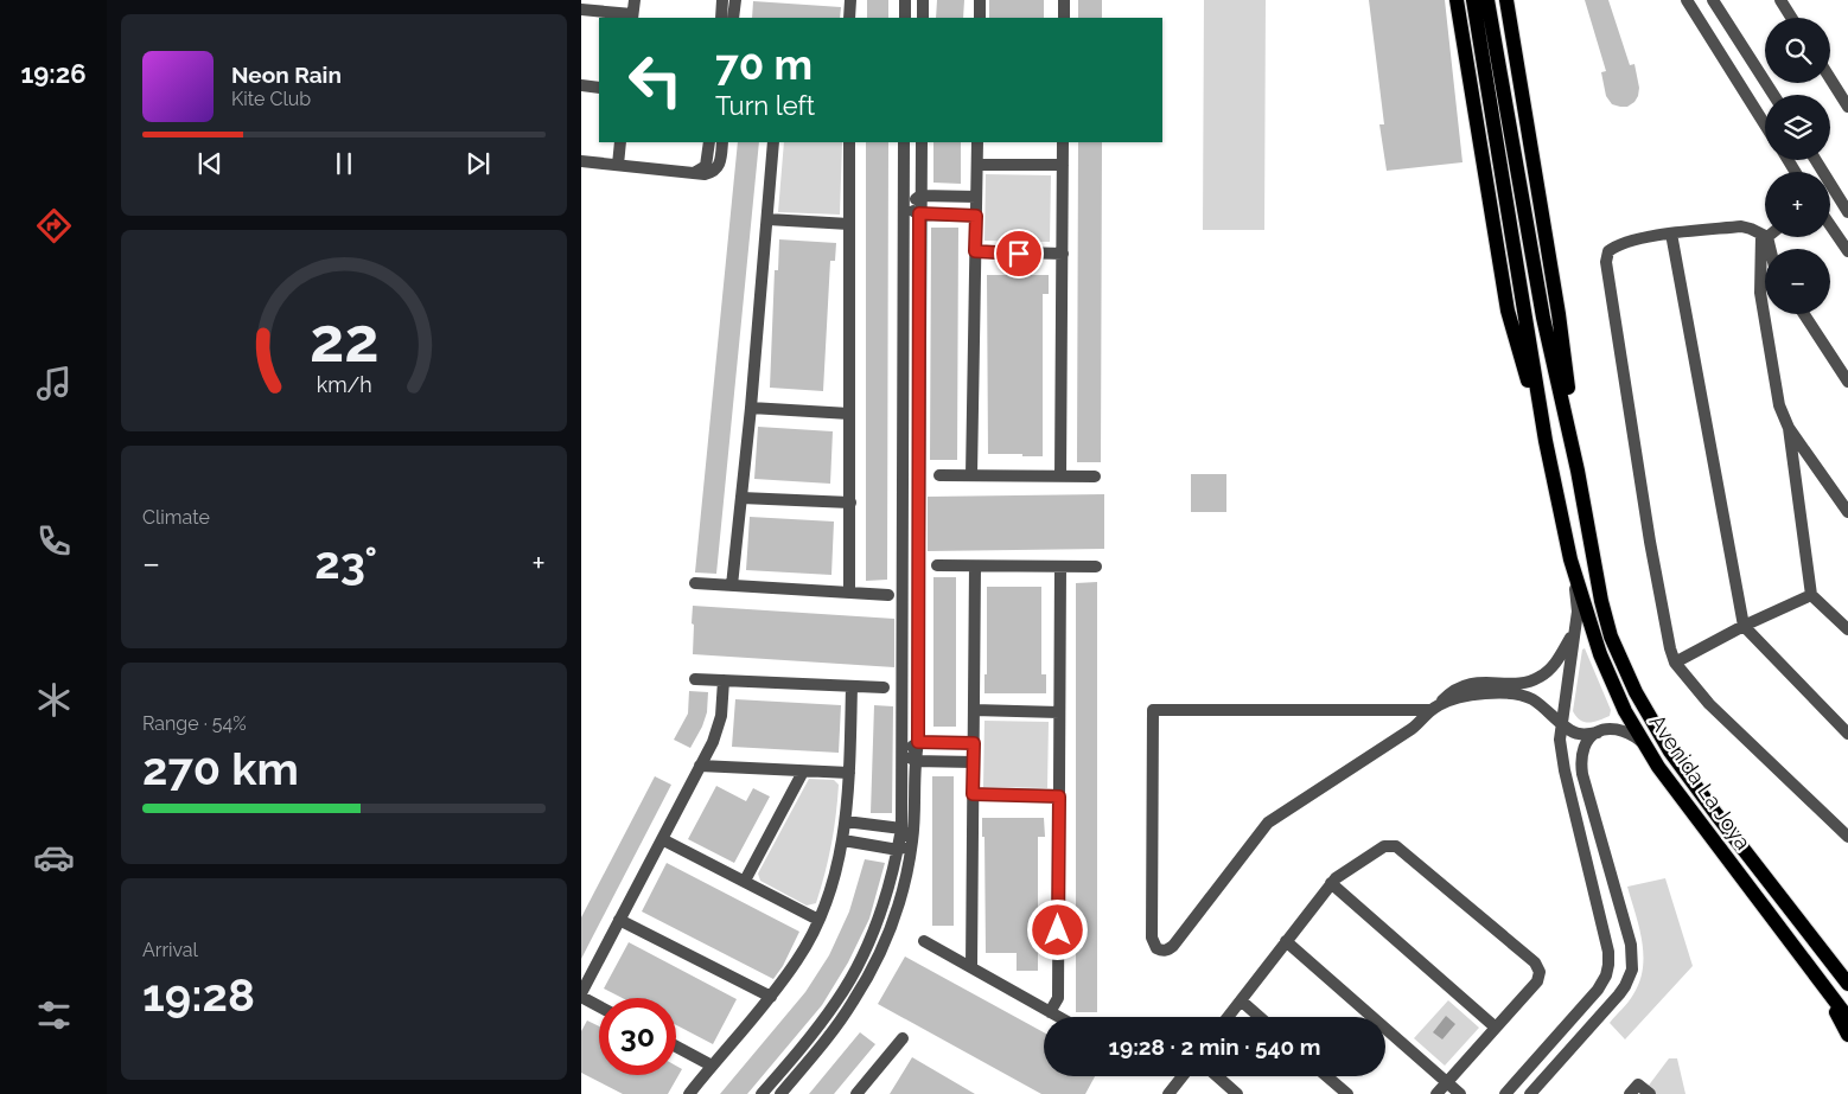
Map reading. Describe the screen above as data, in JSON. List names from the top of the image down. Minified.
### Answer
{"streets":{"main road":["Avenida La Joya"]},"page":{"tabs":"19:26","map_buttons":["+","−"],"turn":["70 m","Turn left"],"song":["Neon Rain","Kite Club"],"tile":["Climate",["Range · 54%","270 km"],["Arrival","19:28"]],"heat":["−","23°","+"],"limit":"30","trip":"19:28 · 2 min · 540 m","gauge":["22","km/h"]}}
